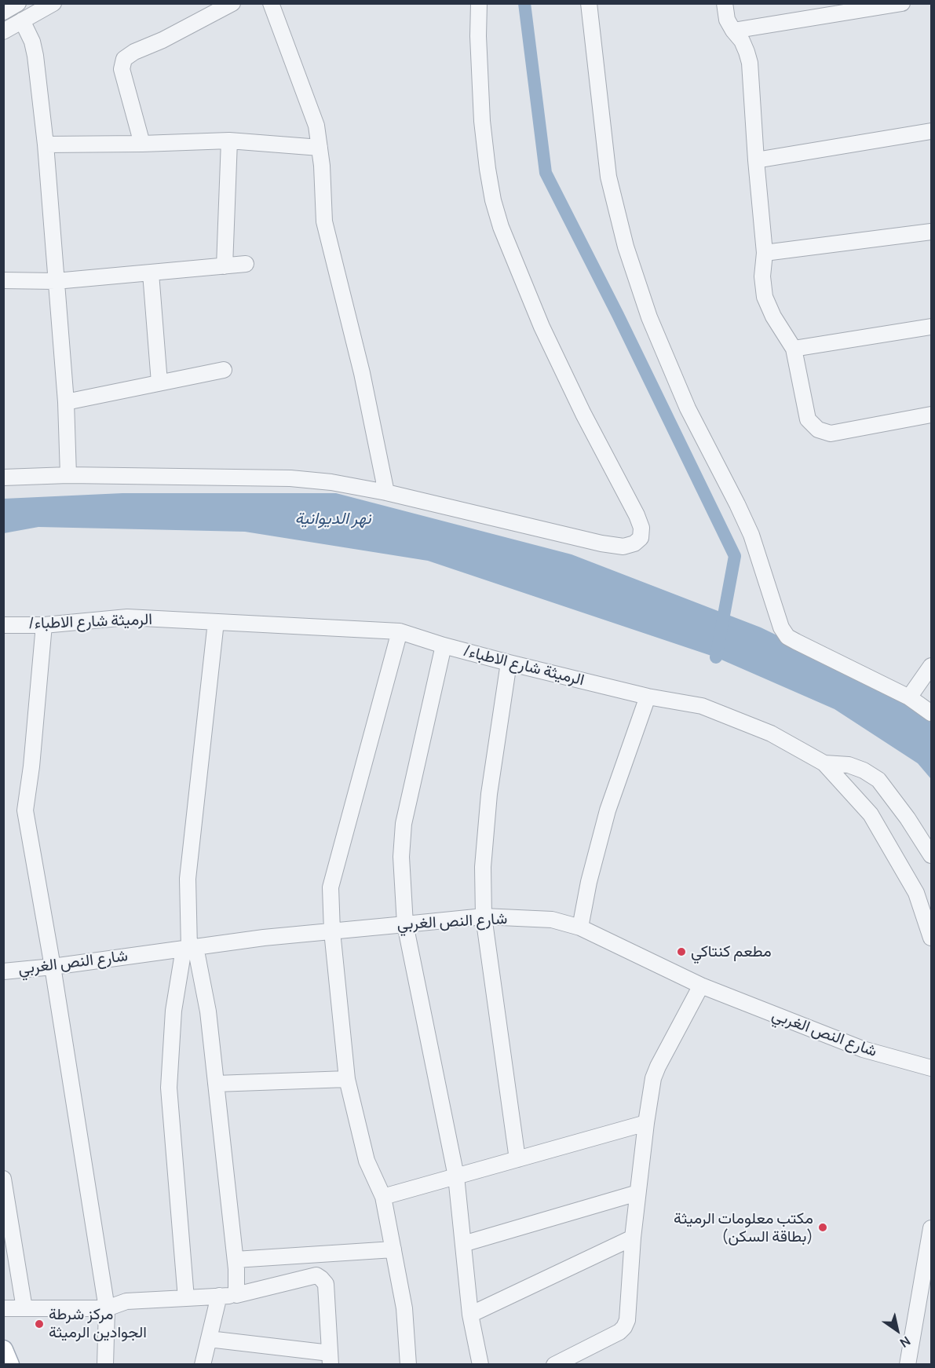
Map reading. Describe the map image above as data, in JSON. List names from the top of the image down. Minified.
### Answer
{"streets":{"street":["/الرميثة شارع الاطباء","شارع النص الغربي"]},"water":["نهر الديوانية"],"places":["مطعم كنتاكي","مكتب معلومات الرميثة (بطاقة السكن)","مركز شرطة الجوادين الرميثة"],"north":"bottom right"}
